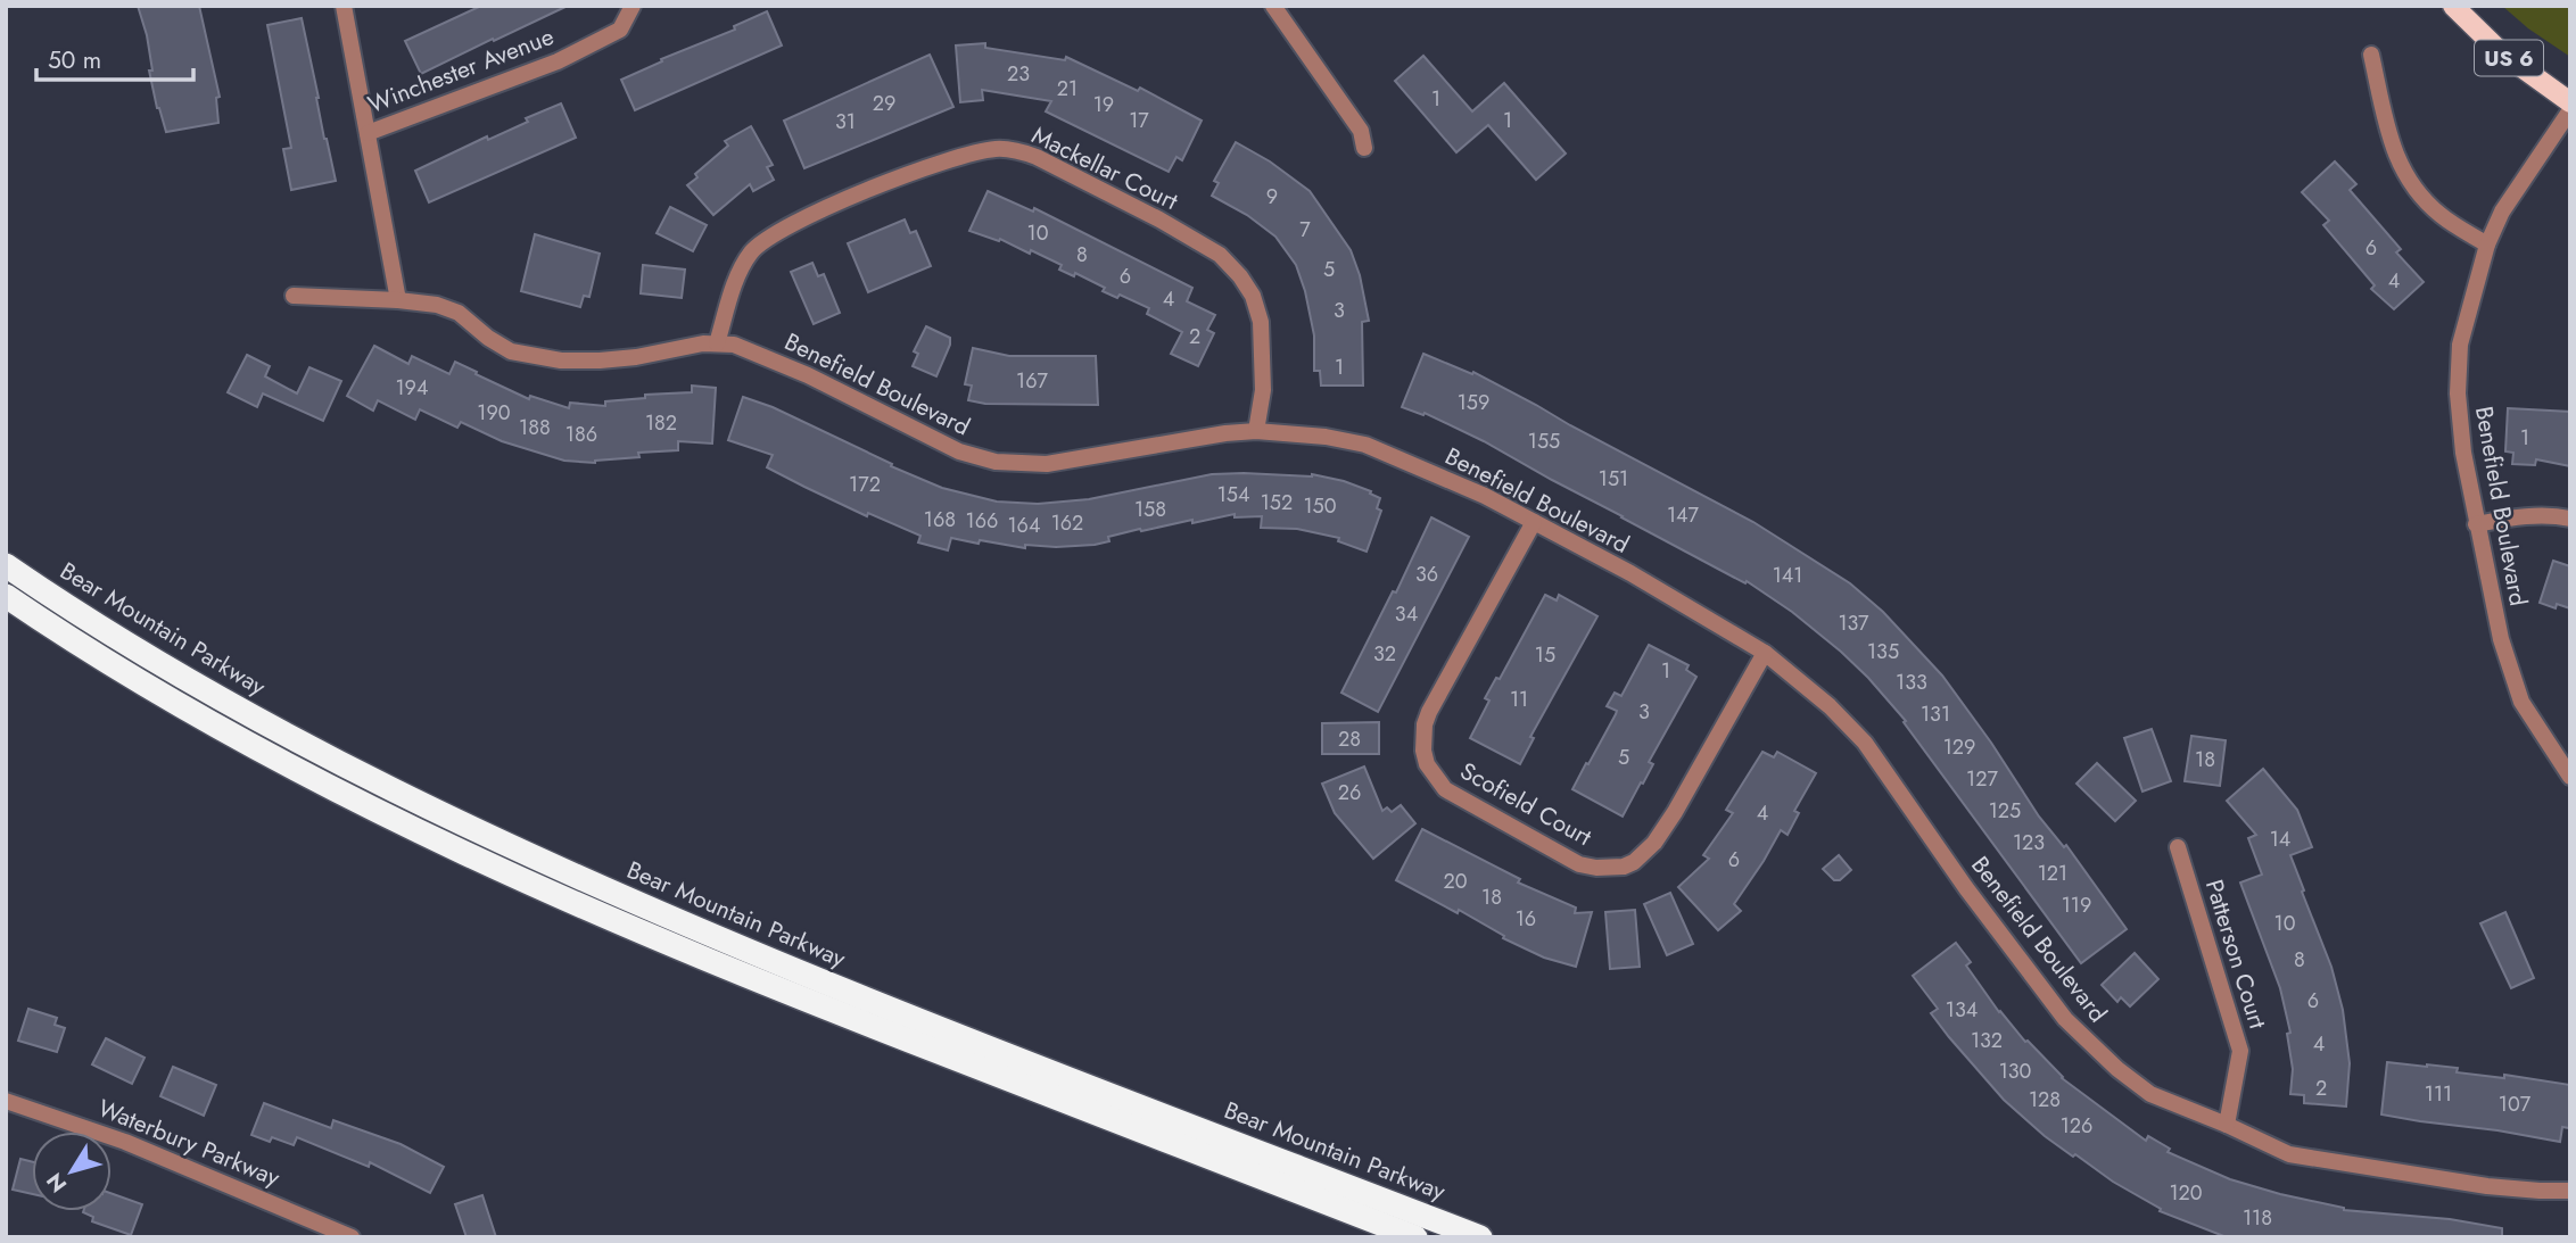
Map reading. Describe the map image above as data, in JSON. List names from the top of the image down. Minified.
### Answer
{"streets":{"highway":["Bear Mountain Parkway"],"main road":["US 6"],"street":["Winchester Avenue","Mackellar Court","Benefield Boulevard","Scofield Court","Patterson Court","Waterbury Parkway"]},"crossings":[["Mackellar Court","Benefield Boulevard"],["Benefield Boulevard","Scofield Court"],["Benefield Boulevard","Patterson Court"]],"house_numbers":["23","21","1","29","19","17","1","31","9","7","10","6","8","5","6","4","4","3","2","1","167","194","159","190","182","188","186","1","155","151","172","154","152","150","158","147","168","166","162","164","36","141","34","137","135","32","15","1","133","11","3","131","28","129","5","18","127","26","125","4","14","123","6","121","20","18","119","16","10","8","6","134","132","4","130","2","111","128","107","126","120","118"],"scale_bar":"50 m","north":"bottom left"}
